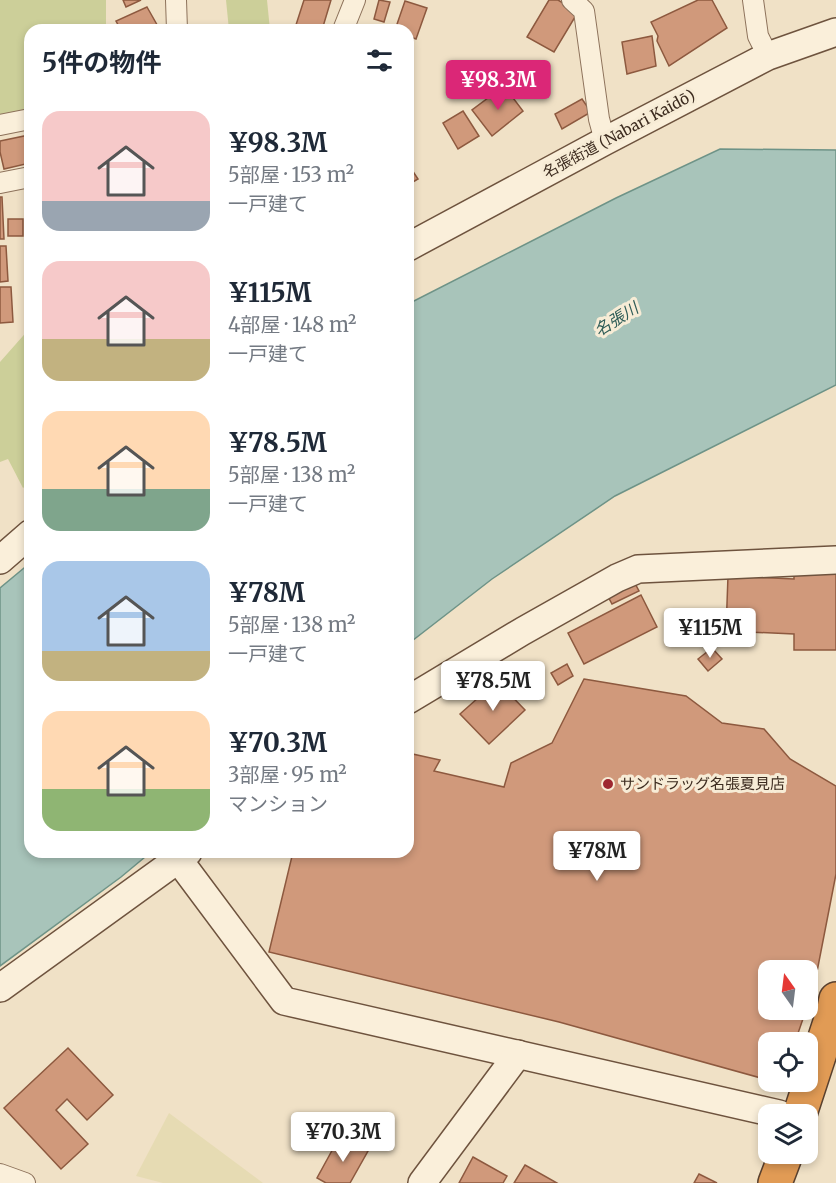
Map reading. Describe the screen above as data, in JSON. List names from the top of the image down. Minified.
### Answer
{"streets":{"street":["名張街道 (Nabari Kaidō)"]},"water":["名張川"],"places":["サンドラッグ名張夏見店"],"north":"top","page":{"heading":"5件の物件","price":["¥98.3M","¥115M","¥78.5M","¥78M","¥70.3M"],"list":[{"name":"¥98.3M","note":"5部屋 · 153 m² · 一戸建て"},{"name":"¥115M","note":"4部屋 · 148 m² · 一戸建て"},{"name":"¥78.5M","note":"5部屋 · 138 m² · 一戸建て"},{"name":"¥78M","note":"5部屋 · 138 m² · 一戸建て"},{"name":"¥70.3M","note":"3部屋 · 95 m² · マンション"}]}}
